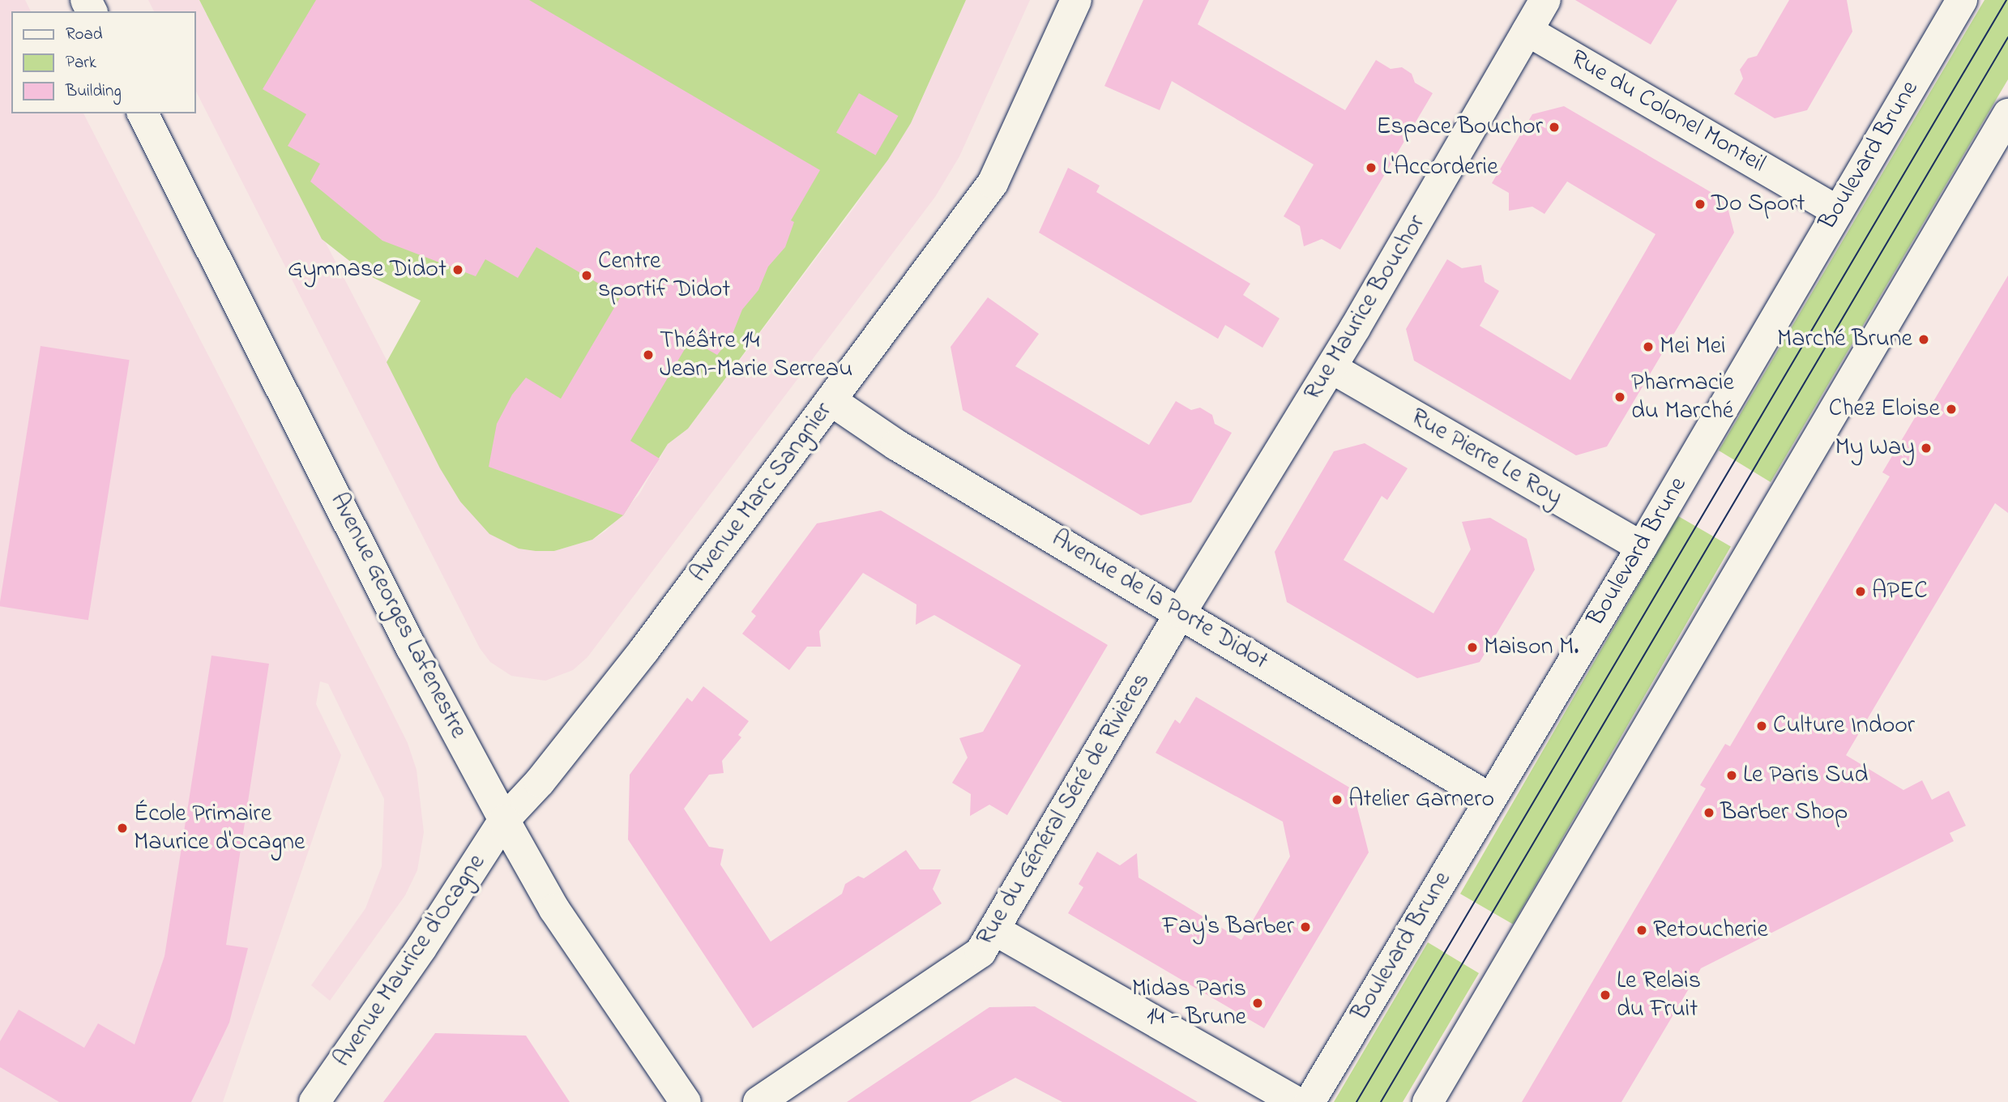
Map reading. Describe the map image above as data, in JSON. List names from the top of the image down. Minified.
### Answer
{"streets":{"street":["Rue du Colonel Monteil","Boulevard Brune","Rue Maurice Bouchor","Rue Pierre Le Roy","Avenue Marc Sangnier","Avenue de la Porte Didot","Avenue Georges Lafenestre","Rue du Général Séré de Rivières","Avenue Maurice d'Ocagne"]},"crossings":[["Rue du Colonel Monteil","Boulevard Brune"],["Rue du Colonel Monteil","Rue Maurice Bouchor"],["Boulevard Brune","Rue Pierre Le Roy"],["Boulevard Brune","Avenue de la Porte Didot"],["Rue Maurice Bouchor","Rue Pierre Le Roy"],["Rue Maurice Bouchor","Avenue de la Porte Didot"],["Rue Maurice Bouchor","Rue du Général Séré de Rivières"],["Avenue Marc Sangnier","Avenue de la Porte Didot"],["Avenue Marc Sangnier","Avenue Georges Lafenestre"],["Avenue Marc Sangnier","Avenue Maurice d'Ocagne"],["Avenue de la Porte Didot","Rue du Général Séré de Rivières"],["Avenue Georges Lafenestre","Avenue Maurice d'Ocagne"]],"places":["Espace Bouchor","L'Accorderie","Do Sport","Gymnase Didot","Centre sportif Didot","Marché Brune","Mei Mei","Théâtre 14 Jean-Marie Serreau","Pharmacie du Marché","Chez Eloise","My Way","APEC","Maison M.","Culture Indoor","Le Paris Sud","Atelier Garnero","Barber Shop","École Primaire Maurice d'Ocagne","Fay's Barber","Retoucherie","Le Relais du Fruit","Midas Paris 14 - Brune"],"legend":["Road","Park","Building"]}
